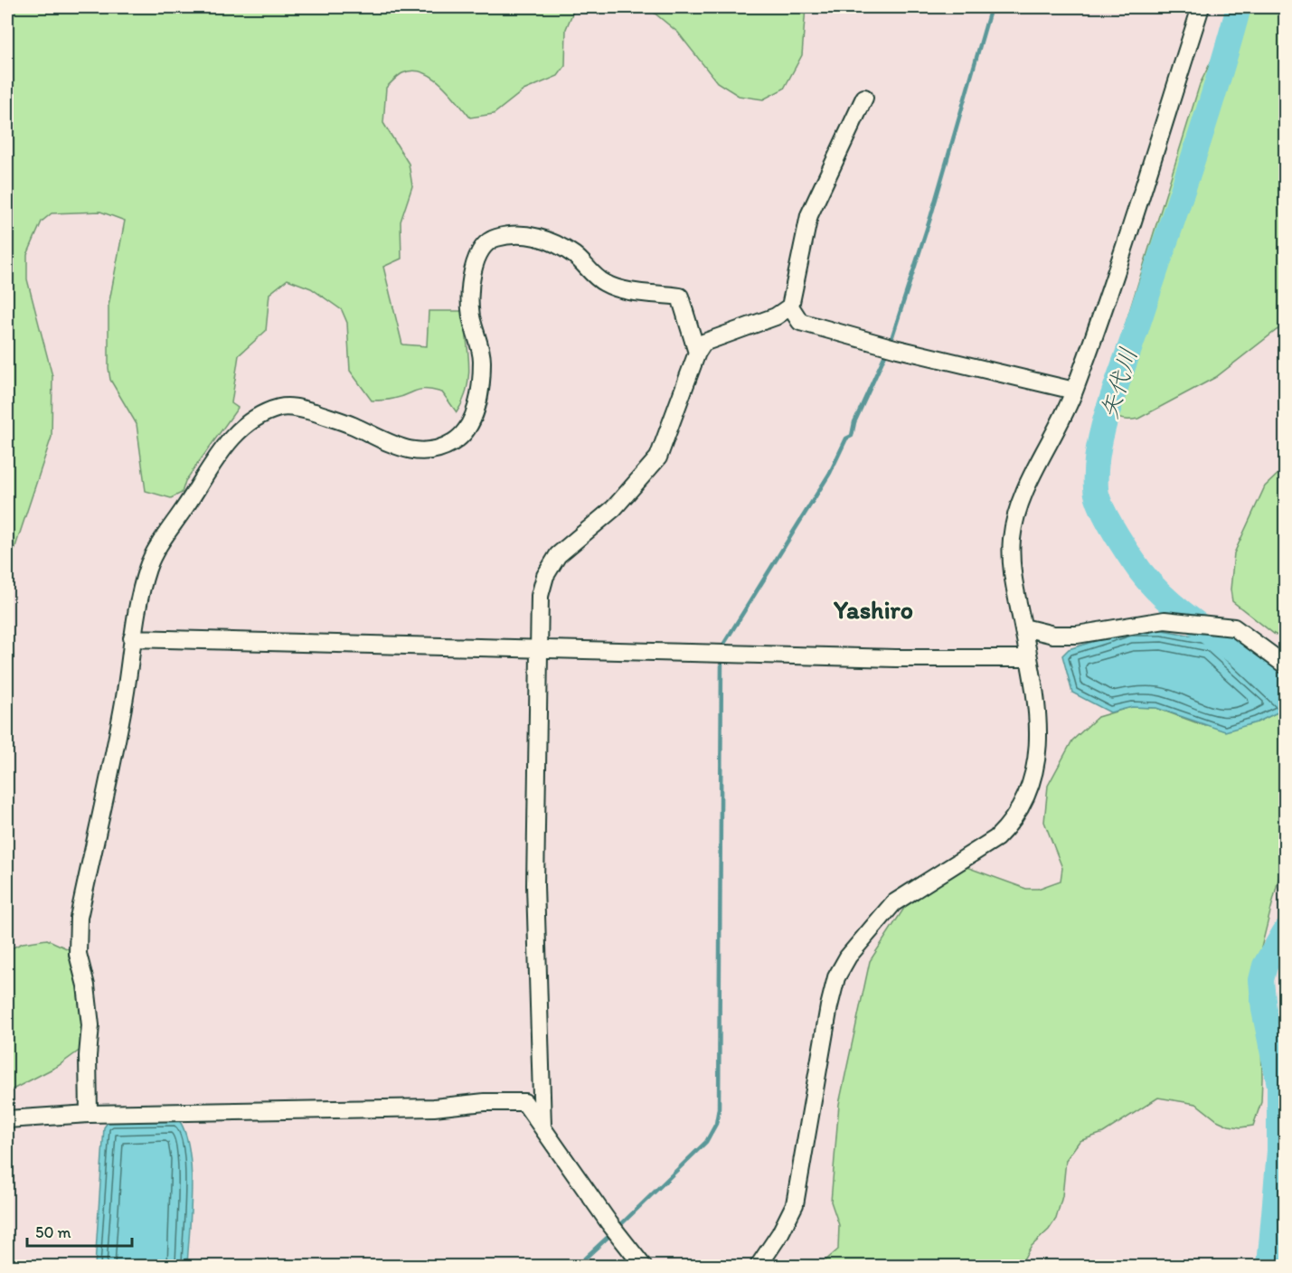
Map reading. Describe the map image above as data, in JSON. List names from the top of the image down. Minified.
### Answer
{"districts":["Yashiro"],"water":["矢代川"],"scale_bar":"50 m"}
